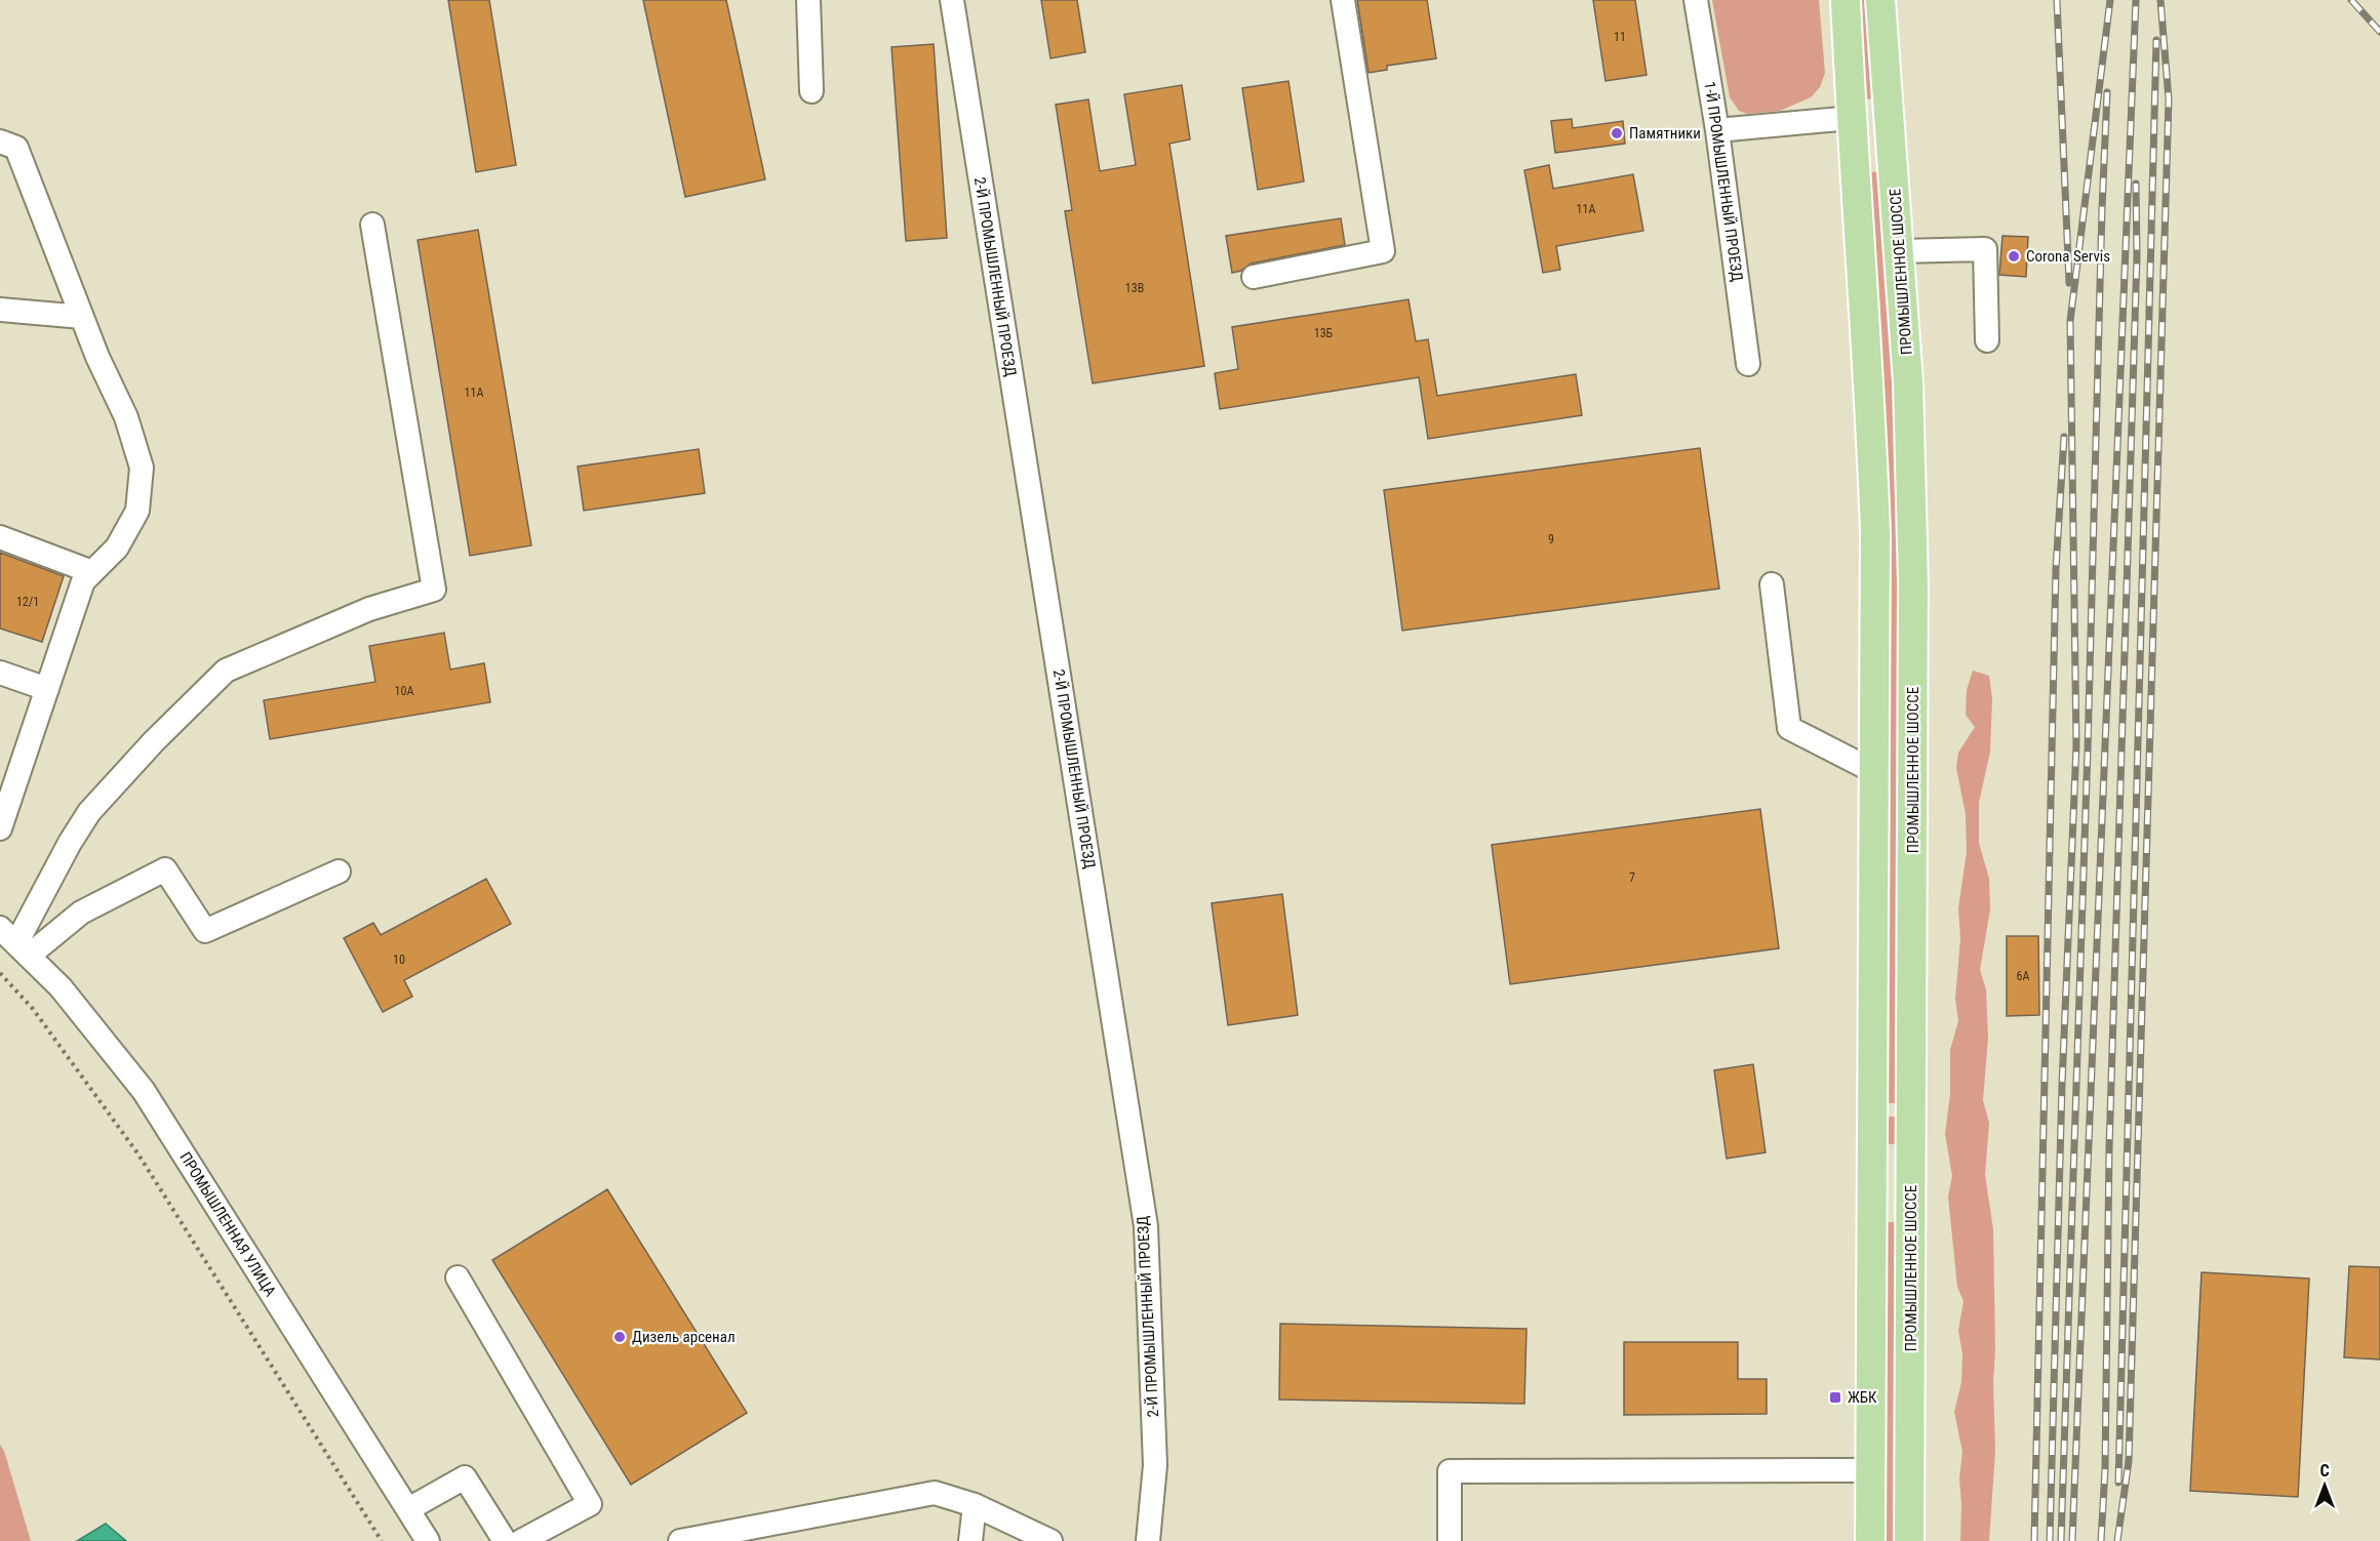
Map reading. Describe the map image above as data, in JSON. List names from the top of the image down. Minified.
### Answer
{"streets":{"main road":["ПРОМЫШЛЕННОЕ ШОССЕ"],"street":["1-Й ПРОМЫШЛЕННЫЙ ПРОЕЗД","2-Й ПРОМЫШЛЕННЫЙ ПРОЕЗД","ПРОМЫШЛЕННАЯ УЛИЦА"]},"places":{"other":["Памятники","Corona Servis","Дизель арсенал"],"transit":["ЖБК"]},"house_numbers":["11","11А","13В","13Б","11А","9","12/1","10А","7","10","6А"],"north":"top"}
